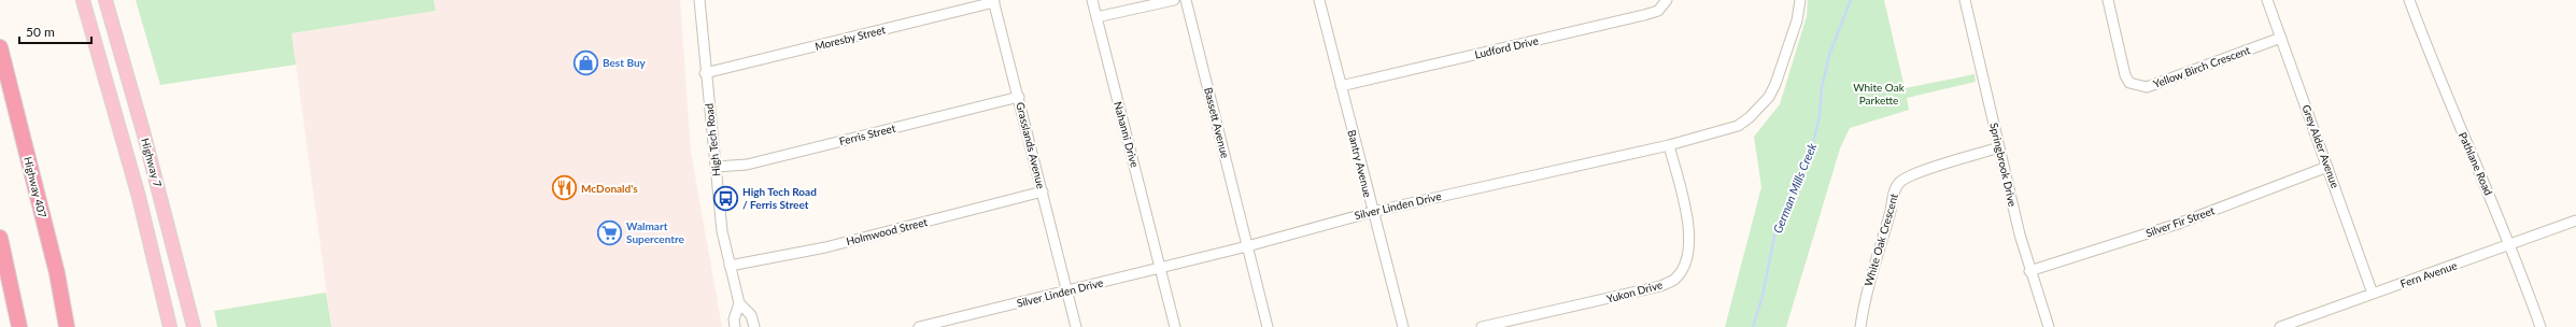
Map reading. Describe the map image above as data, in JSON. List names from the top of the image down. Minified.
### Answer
{"streets":{"highway":["Highway 407"],"main road":["Highway 7"],"street":["Moresby Street","Ludford Drive","Yellow Birch Crescent","Bassett Avenue","Ferris Street","Nahanni Drive","High Tech Road","Grasslands Avenue","Grey Alder Avenue","Bantry Avenue","Pathlane Road","Springbrook Drive","Silver Linden Drive","Silver Fir Street","Holmwood Street","White Oak Crescent","Fern Avenue","Yukon Drive"]},"crossings":[["Moresby Street","High Tech Road"],["Moresby Street","Grasslands Avenue"],["Ludford Drive","Bantry Avenue"],["Yellow Birch Crescent","Grey Alder Avenue"],["Bassett Avenue","Silver Linden Drive"],["Ferris Street","High Tech Road"],["Ferris Street","Grasslands Avenue"],["Nahanni Drive","Silver Linden Drive"],["High Tech Road","Holmwood Street"],["Grasslands Avenue","Silver Linden Drive"],["Grasslands Avenue","Holmwood Street"],["Grey Alder Avenue","Silver Fir Street"],["Grey Alder Avenue","Fern Avenue"],["Bantry Avenue","Silver Linden Drive"],["Pathlane Road","Fern Avenue"],["Springbrook Drive","Silver Fir Street"],["Springbrook Drive","White Oak Crescent"],["Silver Linden Drive","Yukon Drive"]],"water":["German Mills Creek"],"parks":["White Oak Parkette"],"places":{"shop":["Best Buy"],"restaurant":["McDonald's"],"bus stop":["High Tech Road / Ferris Street"],"supermarket":["Walmart Supercentre"]},"scale_bar":"50 m"}
